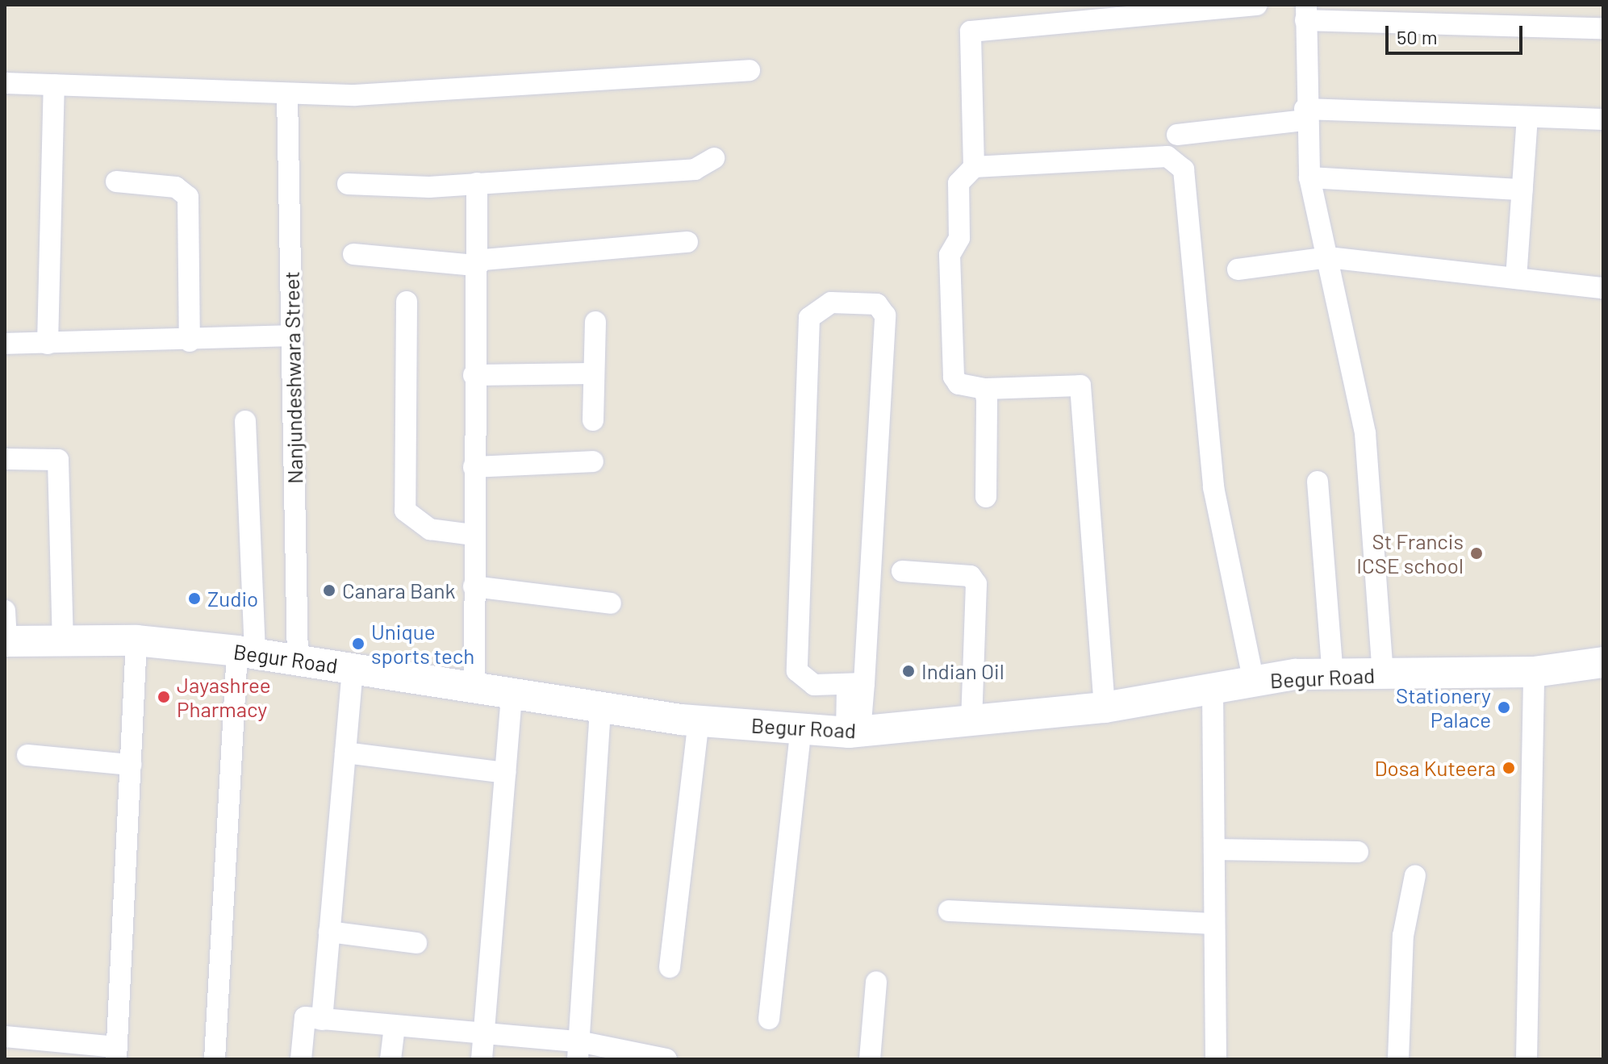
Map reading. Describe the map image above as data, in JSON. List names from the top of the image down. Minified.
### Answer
{"streets":{"main road":["Begur Road"],"street":["Nanjundeshwara Street"]},"crossings":[["Nanjundeshwara Street","Begur Road"]],"places":["St Francis ICSE school","Canara Bank","Zudio","Unique sports tech","Indian Oil","Jayashree Pharmacy","Stationery Palace","Dosa Kuteera"],"scale_bar":"50 m"}
